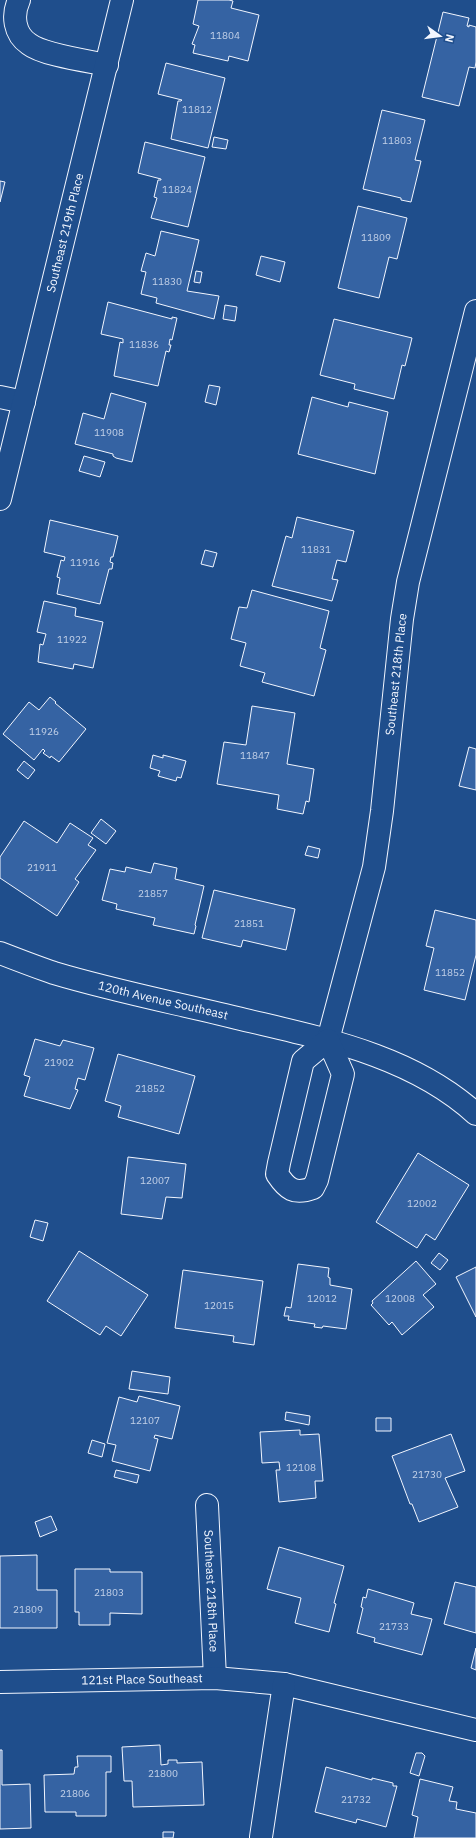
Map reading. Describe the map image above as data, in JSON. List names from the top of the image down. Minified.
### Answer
{"streets":{"street":["Southeast 219th Place","Southeast 218th Place","120th Avenue Southeast","121st Place Southeast"]},"crossings":[["Southeast 218th Place","120th Avenue Southeast"],["Southeast 218th Place","121st Place Southeast"]],"house_numbers":["11804","11812","11803","11824","11809","11830","11836","11908","11831","11916","11922","11926","11847","21911","21857","21851","11852","21902","21852","12007","12002","12012","12008","12015","12107","12108","21730","21803","21809","21733","21800","21806","21732"],"north":"right"}
